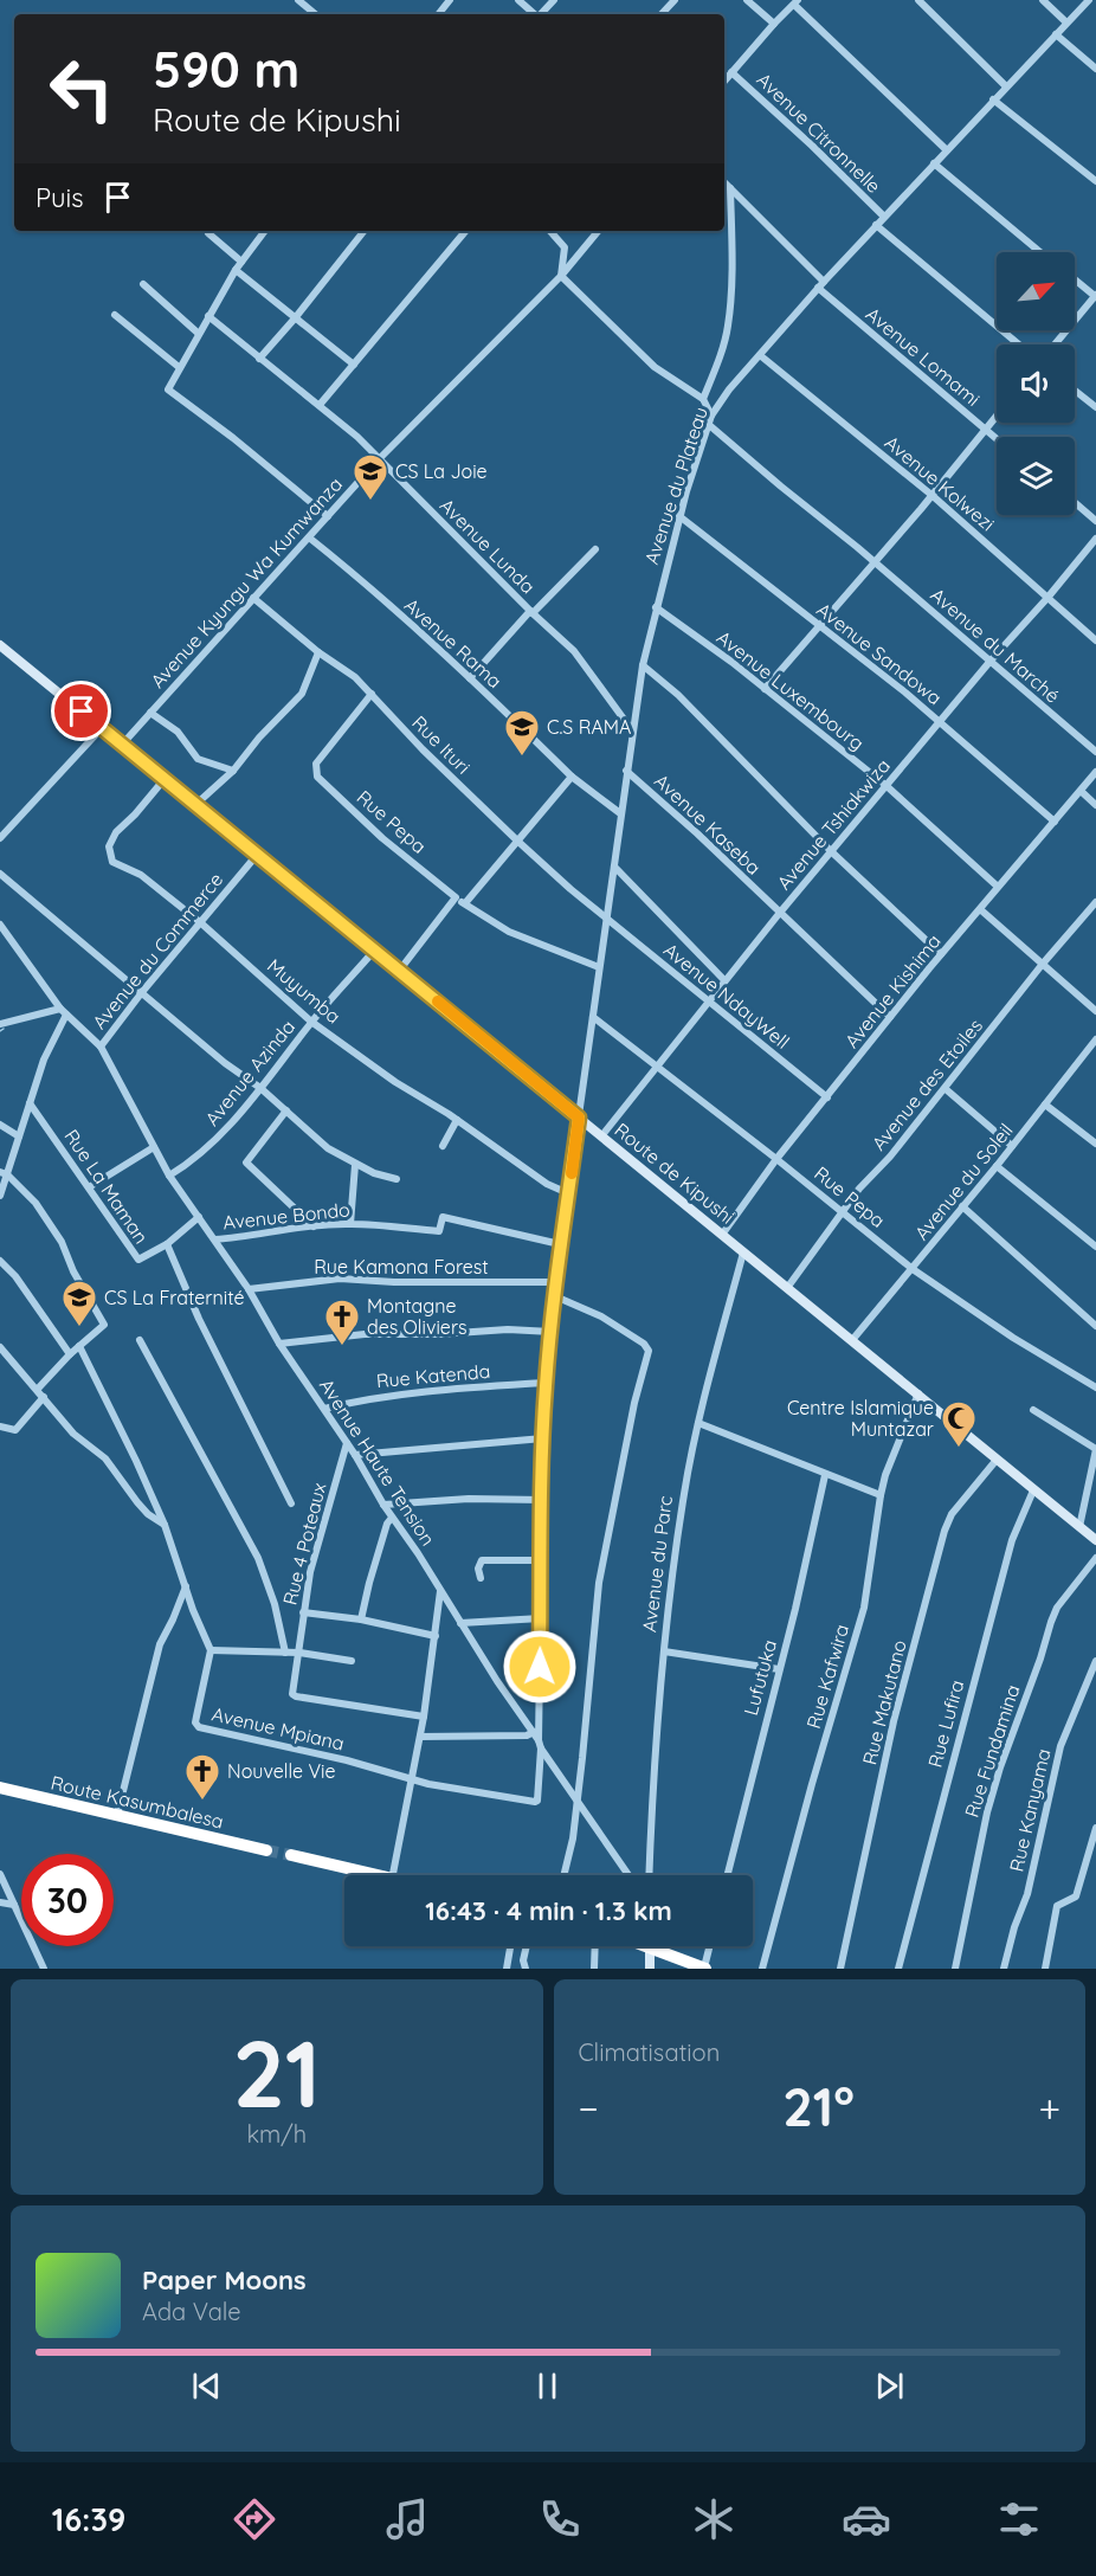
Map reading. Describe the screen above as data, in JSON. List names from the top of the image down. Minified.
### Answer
{"streets":{"highway":["Route Kasumbalesa"],"main road":["Route de Kipushi"],"street":["Avenue Citronnelle","Avenue Lomami","Avenue Kolwezi","Avenue du Plateau","Avenue Lunda","Avenue Kyungu Wa Kumwanza","Avenue Rama","Avenue du Marché","Avenue Sandowa","Avenue Luxembourg","Rue Ituri","Rue Pepa","Avenue Kaseba","Avenue Tshiakwiza","Avenue du Commerce","Muyumba","Avenue Kishima","Avenue NdayWell","Avenue Azinda","Avenue des Etoiles","Avenue du Soleil","Rue La Maman","Avenue Bondo","Rue Kamona Forest","Rue Katenda","Avenue Haute Tension","Rue 4 Poteaux","Avenue du Parc","Rue Kafwira","Lufutuka","Rue Makutano","Rue Lufira","Avenue Mpiana","Rue Fundamina","Rue Kanyama"]},"crossings":[["Avenue Citronnelle","Avenue du Plateau"],["Avenue Lomami","Avenue du Plateau"],["Avenue Kolwezi","Avenue du Plateau"],["Avenue Kolwezi","Avenue Tshiakwiza"],["Avenue du Plateau","Avenue Lunda"],["Avenue du Plateau","Avenue Rama"],["Avenue du Plateau","Avenue du Marché"],["Avenue du Plateau","Avenue Sandowa"],["Avenue du Plateau","Avenue Luxembourg"],["Avenue du Plateau","Rue Ituri"],["Avenue du Plateau","Rue Pepa"],["Avenue du Plateau","Avenue Kaseba"],["Avenue du Plateau","Muyumba"],["Avenue du Plateau","Avenue NdayWell"],["Avenue du Plateau","Route de Kipushi"],["Avenue du Plateau","Avenue Bondo"],["Avenue du Plateau","Rue Kamona Forest"],["Avenue du Plateau","Rue Katenda"],["Avenue du Plateau","Avenue Haute Tension"],["Avenue du Plateau","Avenue Mpiana"],["Avenue Lunda","Avenue Kyungu Wa Kumwanza"],["Avenue Kyungu Wa Kumwanza","Avenue Rama"],["Avenue Kyungu Wa Kumwanza","Rue Ituri"],["Avenue Kyungu Wa Kumwanza","Route de Kipushi"],["Avenue du Marché","Avenue Tshiakwiza"],["Avenue Sandowa","Avenue Tshiakwiza"],["Avenue Sandowa","Avenue Kishima"],["Avenue Luxembourg","Avenue Tshiakwiza"],["Avenue Luxembourg","Avenue Kishima"],["Rue Ituri","Rue Pepa"],["Rue Ituri","Avenue NdayWell"],["Rue Pepa","Avenue Tshiakwiza"],["Rue Pepa","Avenue Kishima"],["Rue Pepa","Avenue des Etoiles"],["Rue Pepa","Avenue du Soleil"],["Avenue Kaseba","Avenue Tshiakwiza"],["Avenue Kaseba","Avenue Kishima"],["Avenue Tshiakwiza","Avenue NdayWell"],["Avenue Tshiakwiza","Route de Kipushi"],["Avenue du Commerce","Muyumba"],["Avenue du Commerce","Route de Kipushi"],["Avenue du Commerce","Rue La Maman"],["Avenue du Commerce","Avenue Haute Tension"],["Muyumba","Avenue Azinda"],["Muyumba","Route de Kipushi"],["Avenue Kishima","Avenue NdayWell"],["Avenue Kishima","Route de Kipushi"],["Avenue Azinda","Route de Kipushi"],["Avenue Azinda","Avenue Haute Tension"],["Avenue des Etoiles","Route de Kipushi"],["Route de Kipushi","Avenue du Soleil"],["Route de Kipushi","Avenue du Parc"],["Route de Kipushi","Rue Kafwira"],["Route de Kipushi","Rue Makutano"],["Route de Kipushi","Rue Lufira"],["Rue La Maman","Avenue Haute Tension"],["Avenue Bondo","Avenue Haute Tension"],["Rue Kamona Forest","Avenue Haute Tension"],["Rue Katenda","Avenue Haute Tension"],["Avenue Haute Tension","Rue 4 Poteaux"],["Avenue Haute Tension","Avenue Mpiana"]],"places":{"school or university":["CS La Joie","C.S RAMA","CS La Fraternité"],"church":["Montagne des Oliviers","Nouvelle Vie"],"mosque":["Centre Islamique Muntazar"]},"north":"top right","page":{"turn":["590 m","Route de Kipushi"],"then":"Puis","limit":"30","trip":"16:43 · 4 min · 1.3 km","tile":[["21","km/h"],"Climatisation"],"heat":["−","21°","+"],"song":["Paper Moons","Ada Vale"],"tabs":"16:39"}}
